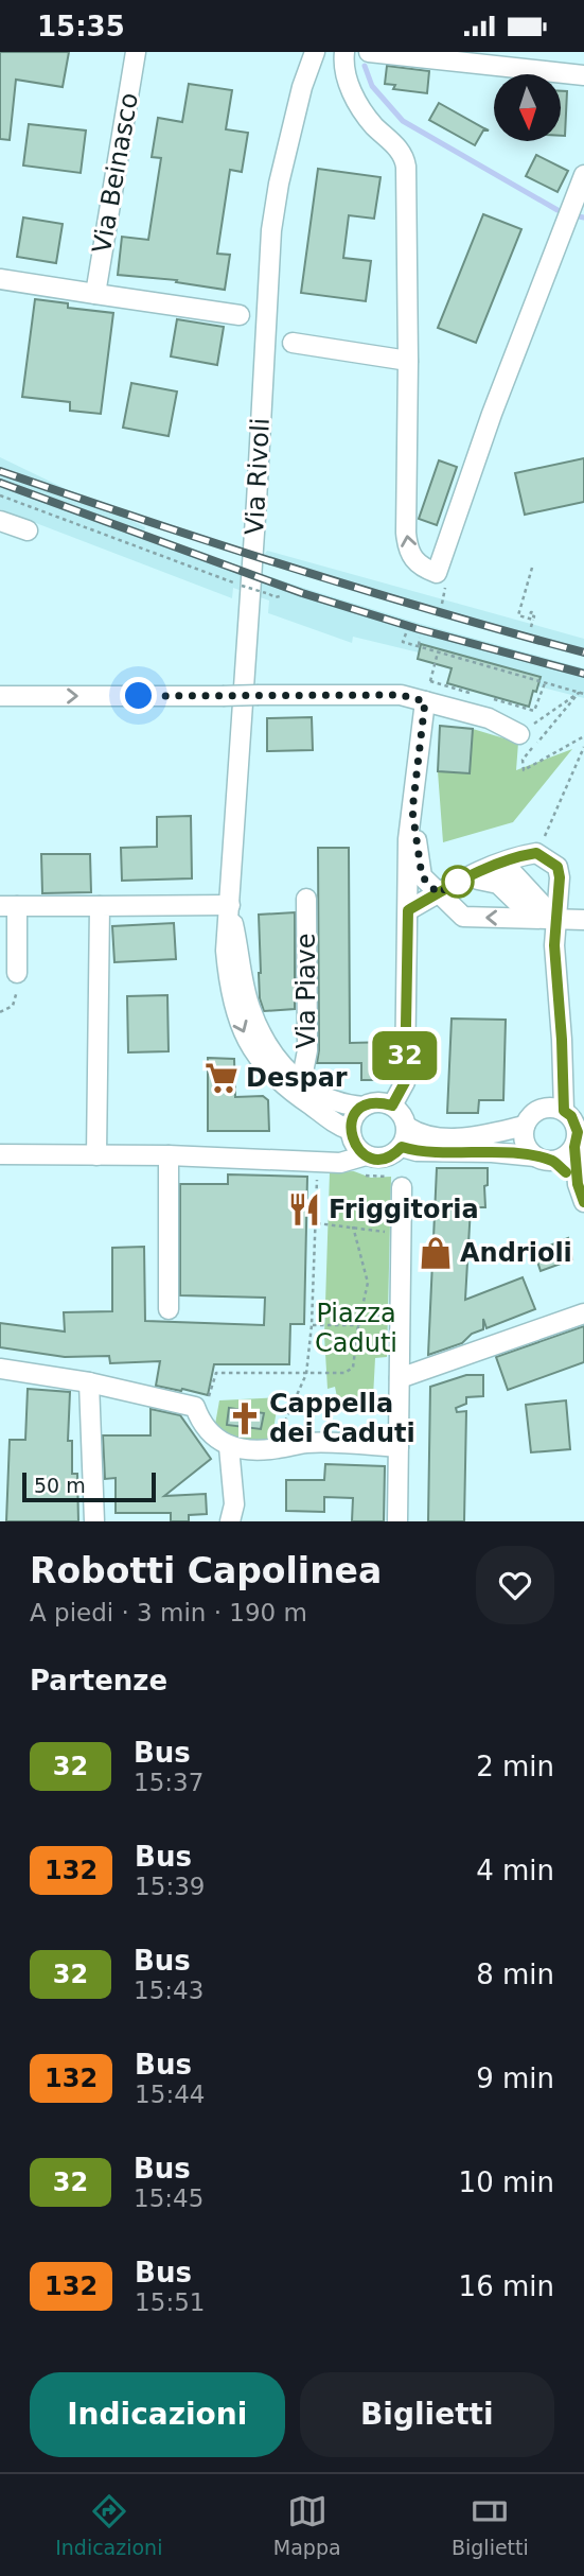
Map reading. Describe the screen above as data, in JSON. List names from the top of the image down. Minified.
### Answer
{"streets":{"street":["Via Beinasco","Via Rivoli","Via Piave"]},"crossings":[["Via Rivoli","Via Piave"]],"parks":["Piazza Caduti"],"places":{"supermarket":["Despar"],"restaurant":["Friggitoria"],"shop":["Andrioli"],"church":["Cappella dei Caduti"]},"lines":["bus line 32"],"scale_bar":"50 m","north":"bottom","page":{"status":"15:35","on_map":"32","scale":"50 m","heading":[["Robotti Capolinea","A piedi · 3 min · 190 m"],"Partenze"],"list":[{"mark":"32","name":"Bus","note":"15:37","value":"2 min"},{"mark":"132","name":"Bus","note":"15:39","value":"4 min"},{"mark":"32","name":"Bus","note":"15:43","value":"8 min"},{"mark":"132","name":"Bus","note":"15:44","value":"9 min"},{"mark":"32","name":"Bus","note":"15:45","value":"10 min"},{"mark":"132","name":"Bus","note":"15:51","value":"16 min"}],"buttons":["Indicazioni","Biglietti"],"tabs":["Indicazioni","Mappa","Biglietti"]}}
